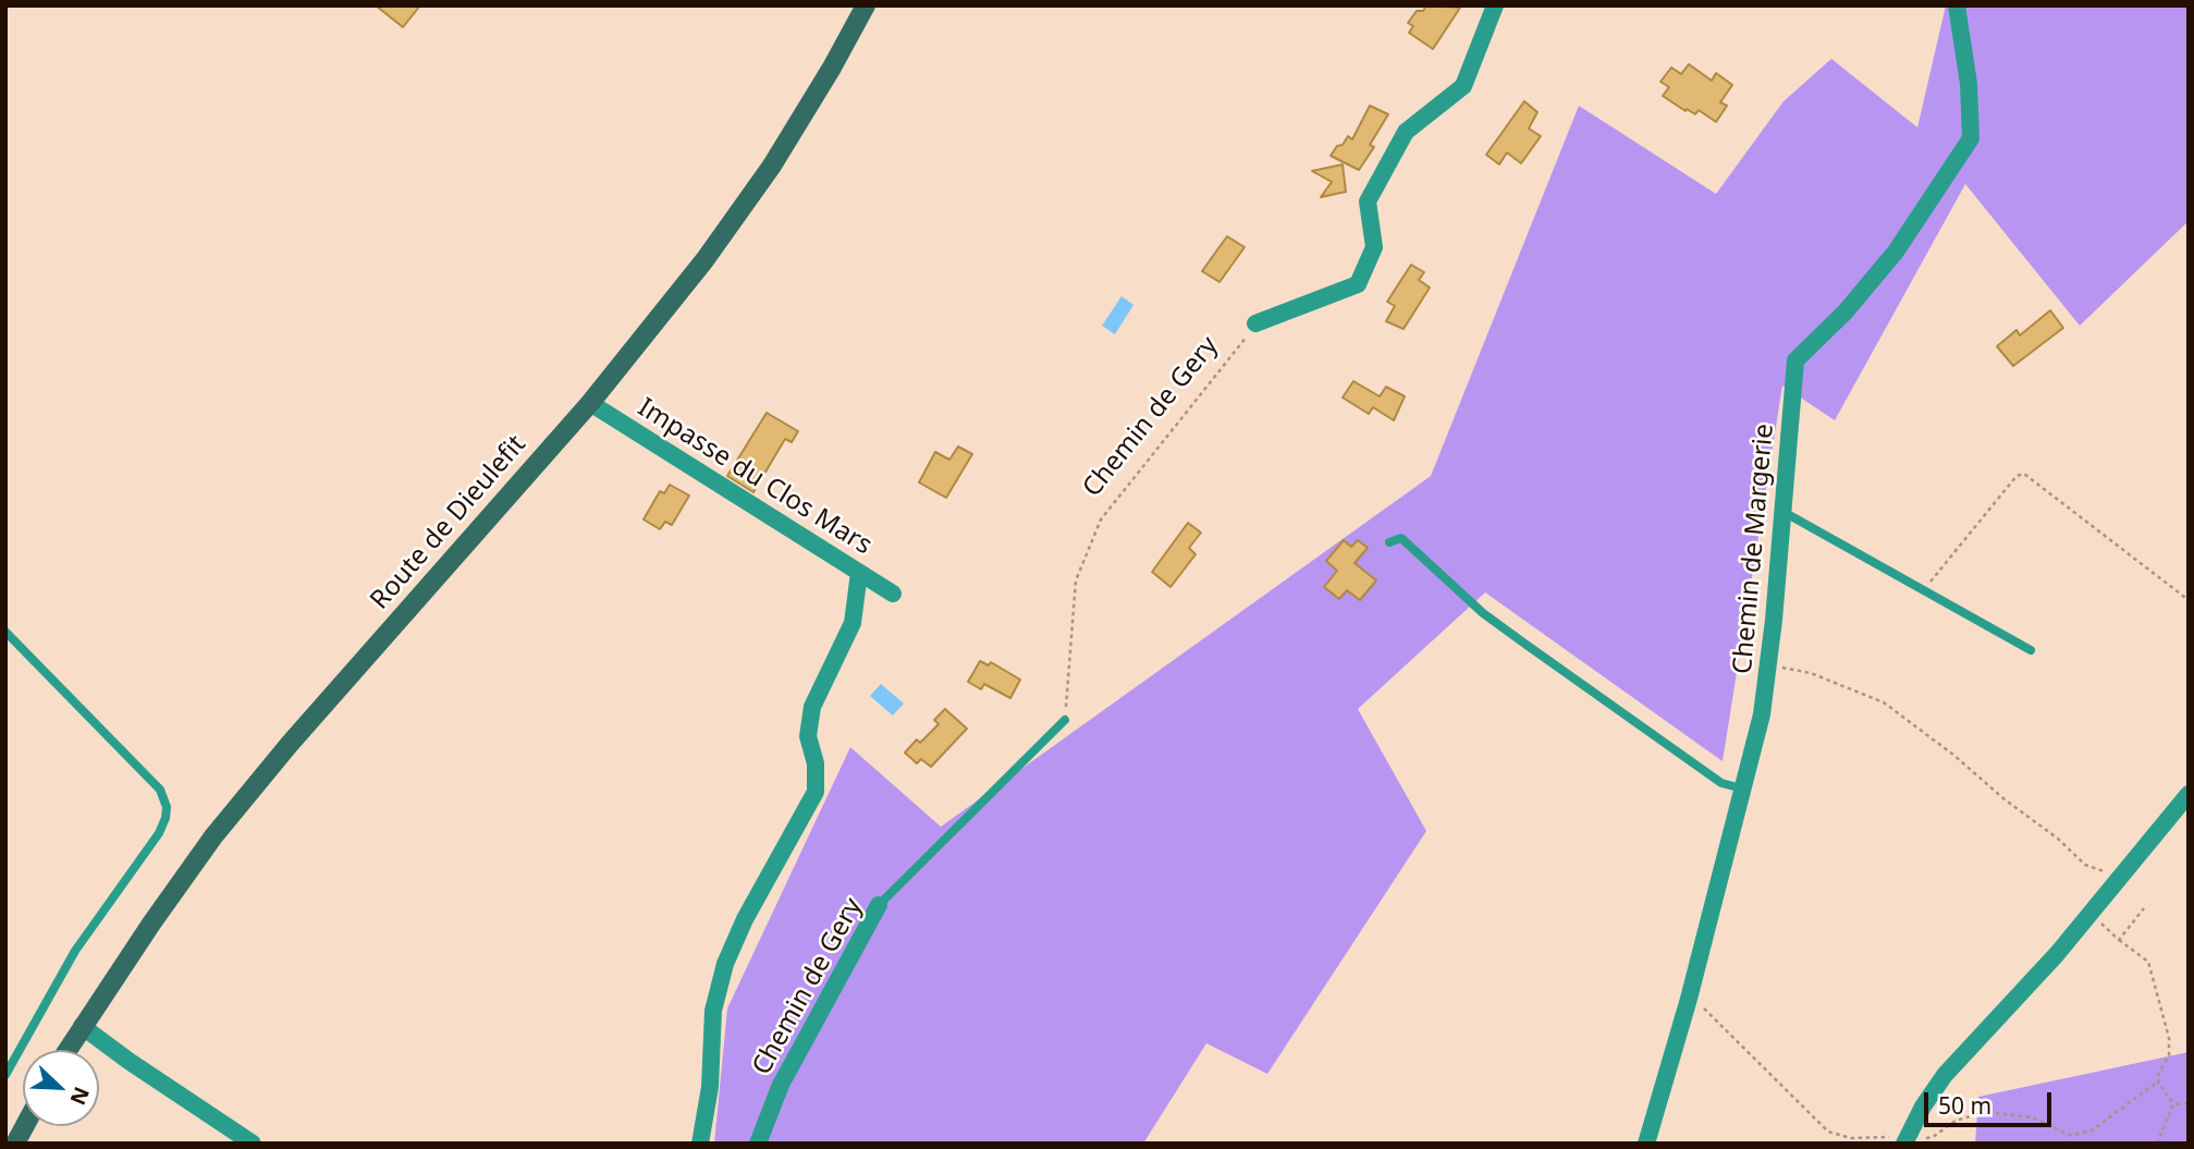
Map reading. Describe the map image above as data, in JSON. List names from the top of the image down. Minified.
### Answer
{"streets":{"main road":["Route de Dieulefit"],"street":["Chemin de Gery","Impasse du Clos Mars","Chemin de Margerie"]},"crossings":[["Impasse du Clos Mars","Route de Dieulefit"]],"scale_bar":"50 m","north":"bottom right"}
